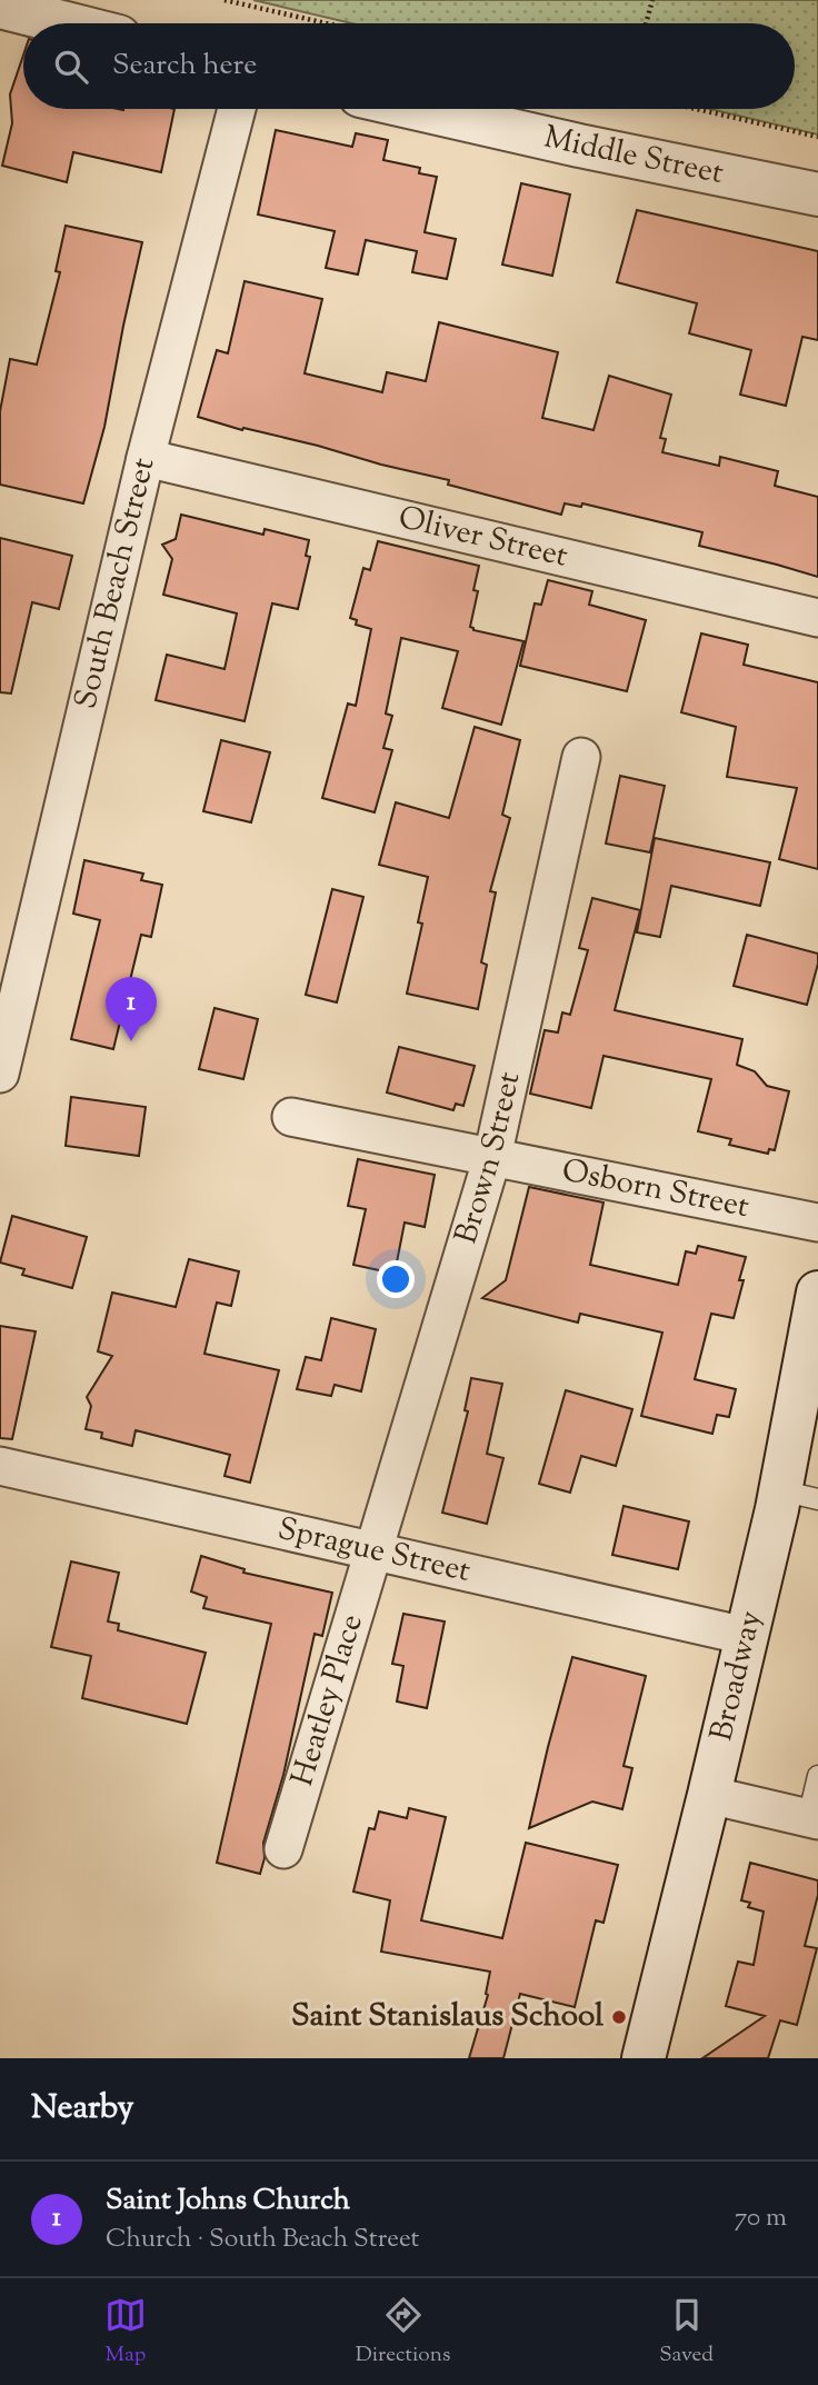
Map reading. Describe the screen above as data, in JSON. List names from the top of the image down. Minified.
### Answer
{"streets":{"main road":["Middle Street","Broadway"],"street":["Oliver Street","South Beach Street","Brown Street","Osborn Street","Sprague Street","Heatley Place"]},"crossings":[["Oliver Street","South Beach Street"],["Brown Street","Osborn Street"],["Brown Street","Sprague Street"],["Brown Street","Heatley Place"],["Sprague Street","Broadway"],["Sprague Street","Heatley Place"]],"places":["Saint Stanislaus School"],"page":{"search":"Search here","pins":"1","heading":"Nearby","list":[{"mark":"1","name":"Saint Johns Church","note":"Church · South Beach Street","value":"70 m"}],"nav":["Map","Directions","Saved"]}}
